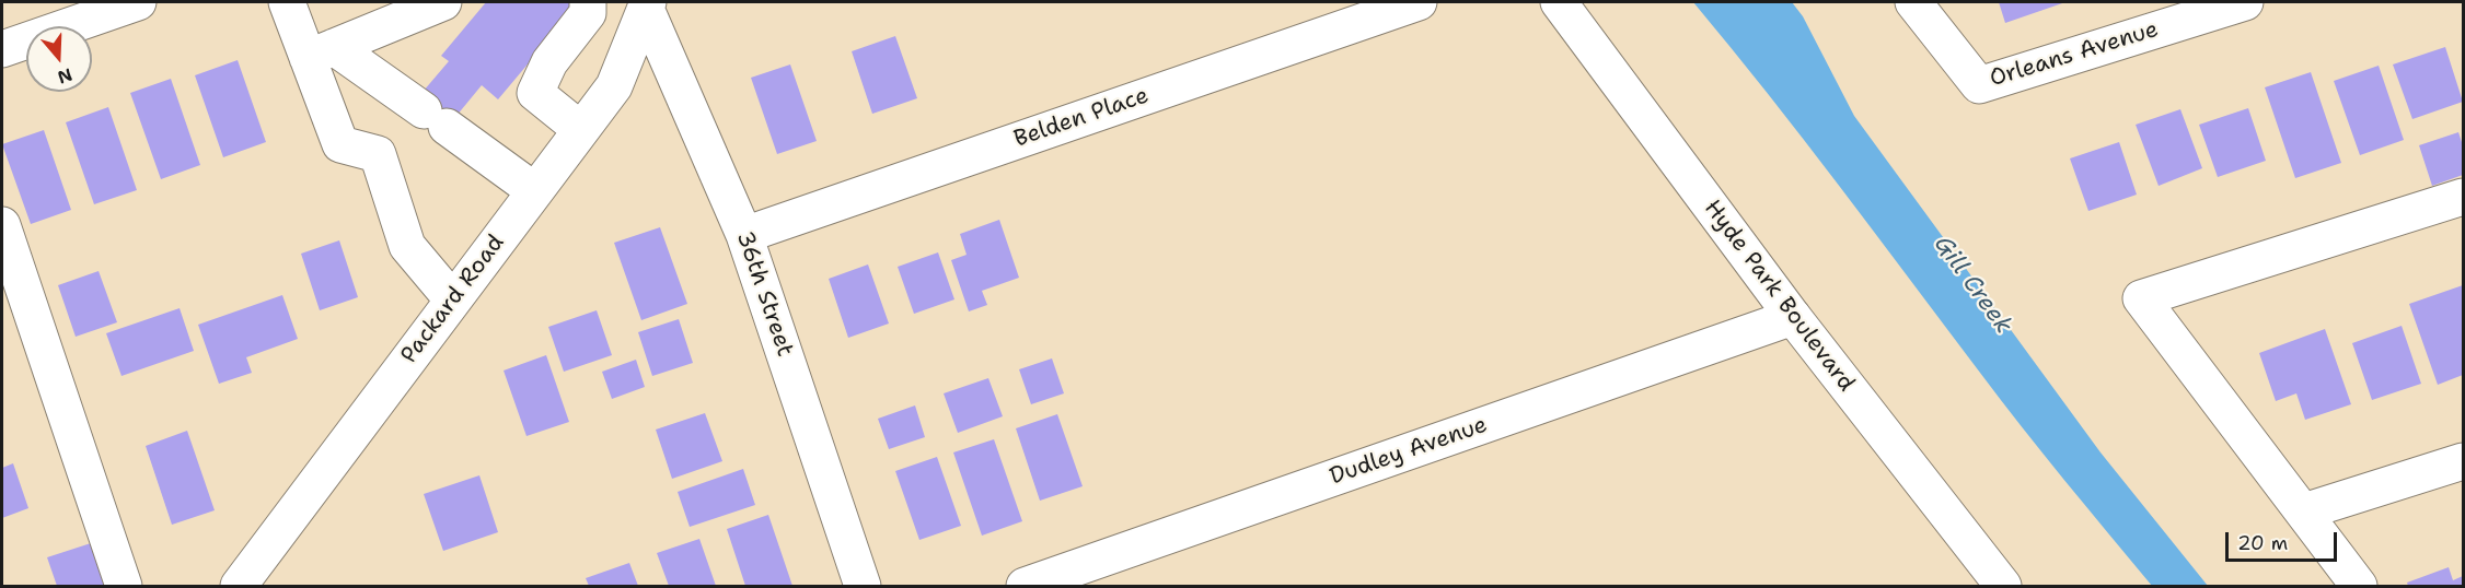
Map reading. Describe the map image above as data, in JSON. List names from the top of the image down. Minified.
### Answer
{"streets":{"street":["Orleans Avenue","Belden Place","36th Street","Hyde Park Boulevard","Packard Road","Dudley Avenue"]},"crossings":[["Belden Place","36th Street"],["36th Street","Packard Road"],["Hyde Park Boulevard","Dudley Avenue"]],"water":["Gill Creek"],"scale_bar":"20 m","north":"bottom"}
